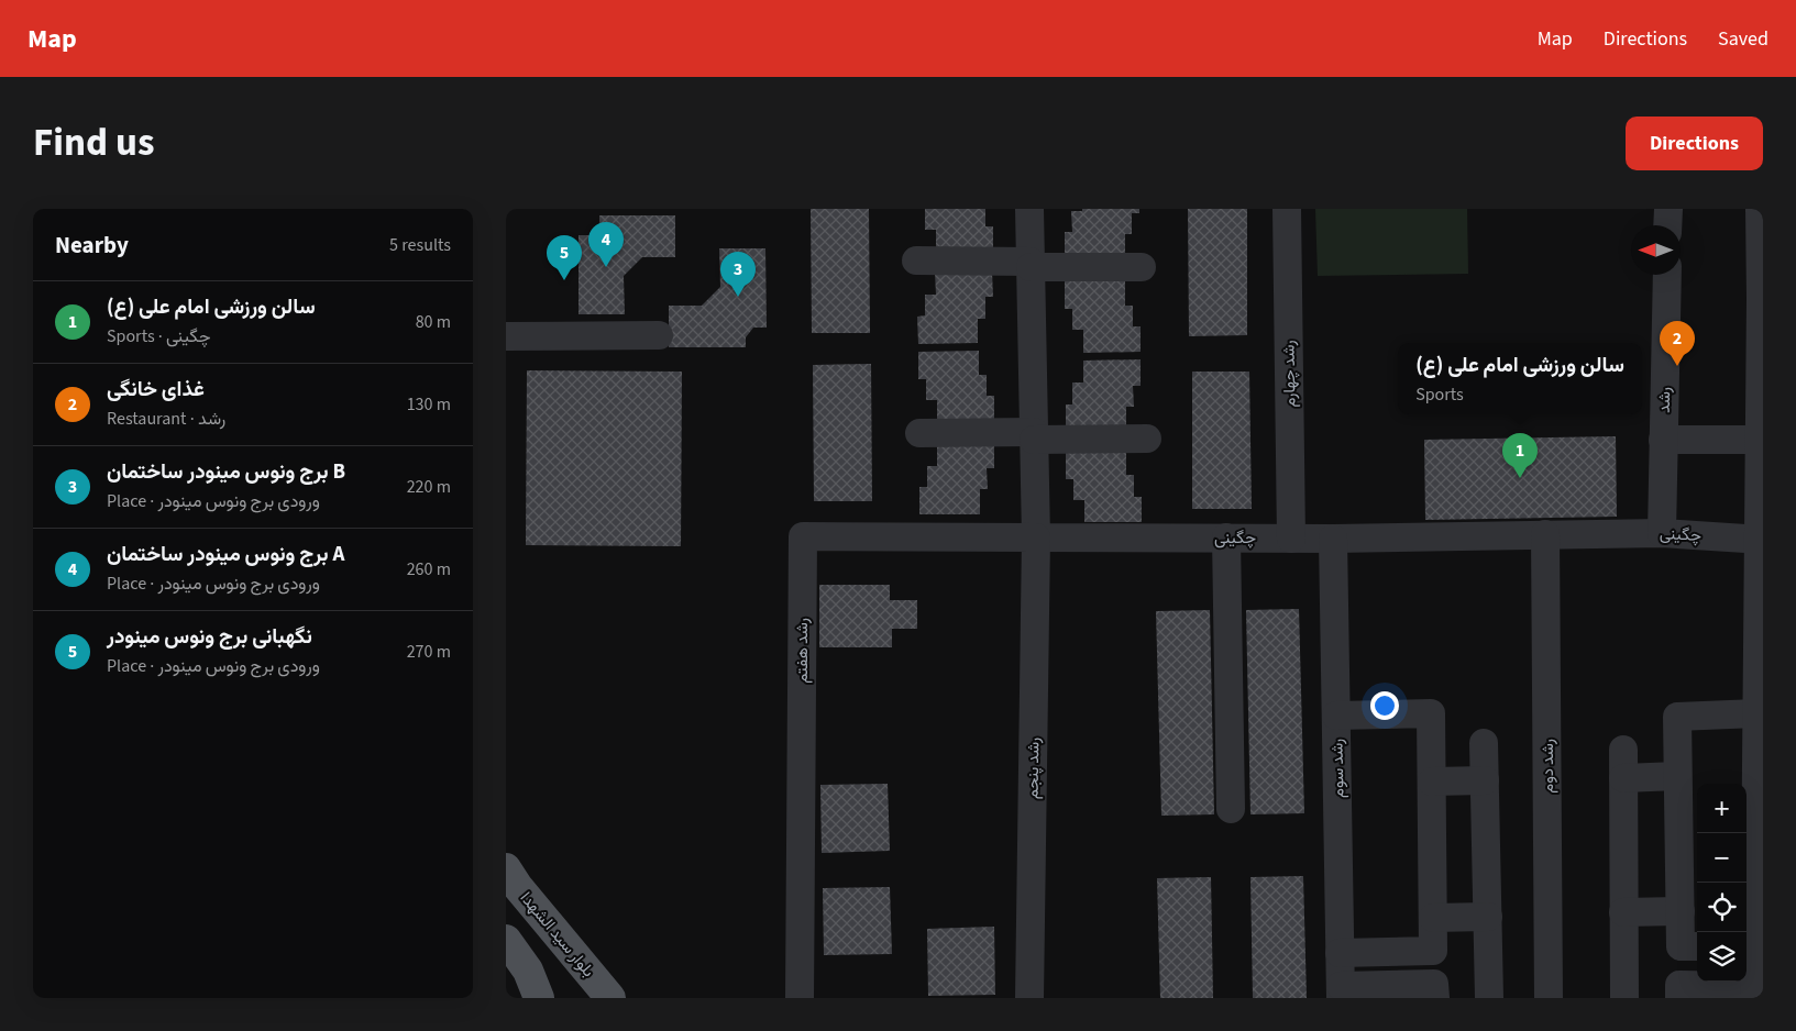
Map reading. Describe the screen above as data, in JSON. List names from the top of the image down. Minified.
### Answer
{"streets":{"main road":["بلوار سید الشهدا"],"street":["رشد چهارم","رشد","چگینی","رشد هفتم","رشد دوم","رشد پنجم","رشد سوم"]},"crossings":[["رشد چهارم","چگینی"],["رشد","چگینی"],["چگینی","رشد هفتم"],["چگینی","رشد دوم"],["چگینی","رشد پنجم"],["چگینی","رشد سوم"],["رشد هفتم","رشد پنجم"]],"north":"left","page":{"header":"Map","nav":["Map","Directions","Saved"],"title":"Find us","buttons":"Directions","heading":["Nearby","5 results"],"pins":["4","5","3","2","1"],"list":[{"mark":"1","name":"سالن ورزشی امام علی (ع)","note":"Sports · چگینی","value":"80 m"},{"mark":"2","name":"غذای خانگی","note":"Restaurant · رشد","value":"130 m"},{"mark":"3","name":"برج ونوس مینودر ساختمان B","note":"Place · ورودی برج ونوس مینودر","value":"220 m"},{"mark":"4","name":"برج ونوس مینودر ساختمان A","note":"Place · ورودی برج ونوس مینودر","value":"260 m"},{"mark":"5","name":"نگهبانی برج ونوس مینودر","note":"Place · ورودی برج ونوس مینودر","value":"270 m"}],"popup":["سالن ورزشی امام علی (ع)","Sports"],"map_buttons":["+","−"]}}
